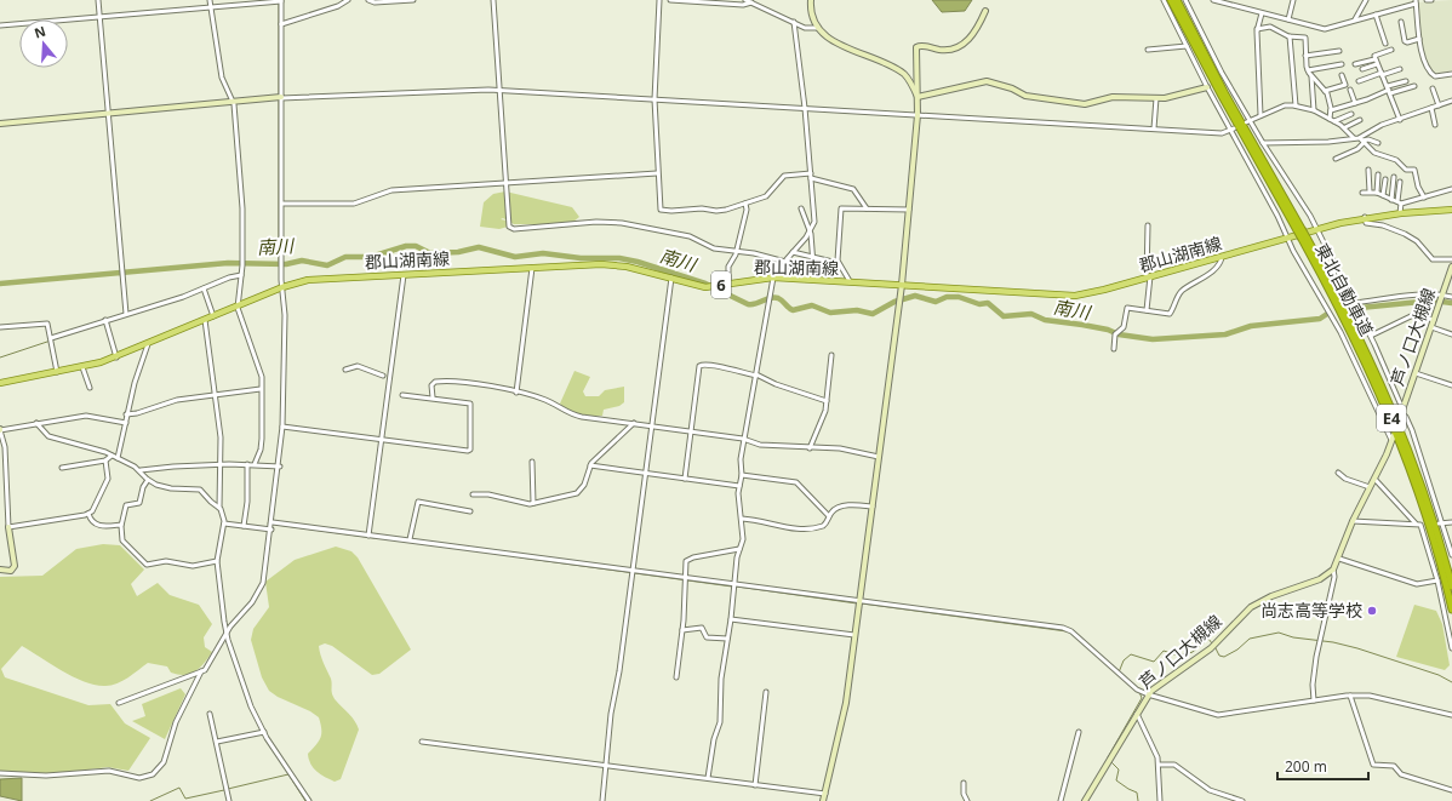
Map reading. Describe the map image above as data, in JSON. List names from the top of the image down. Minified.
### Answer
{"streets":{"highway":["東北自動車道","E4"],"main road":["郡山湖南線","6"],"street":["芦ノ口大槻線"]},"water":["南川"],"places":["尚志高等学校"],"scale_bar":"200 m","north":"top"}
